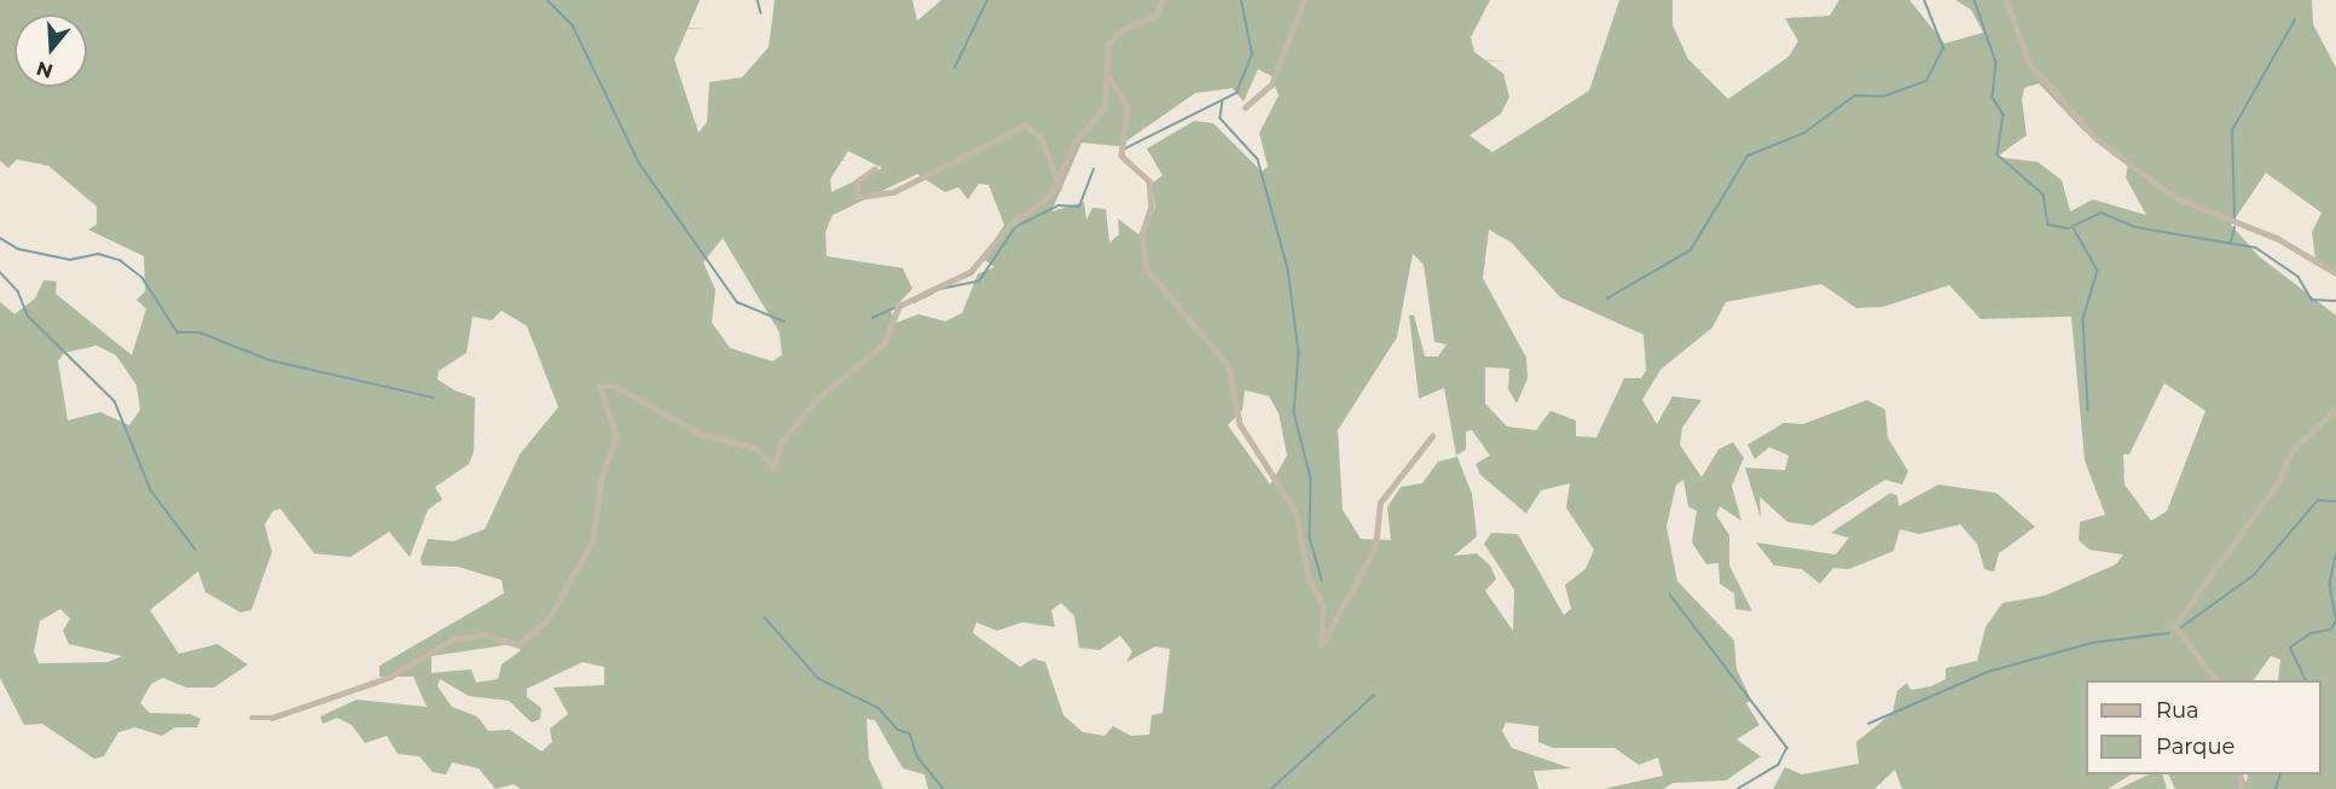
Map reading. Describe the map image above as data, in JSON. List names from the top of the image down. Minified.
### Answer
{"legend":["Rua","Parque"],"north":"bottom"}
